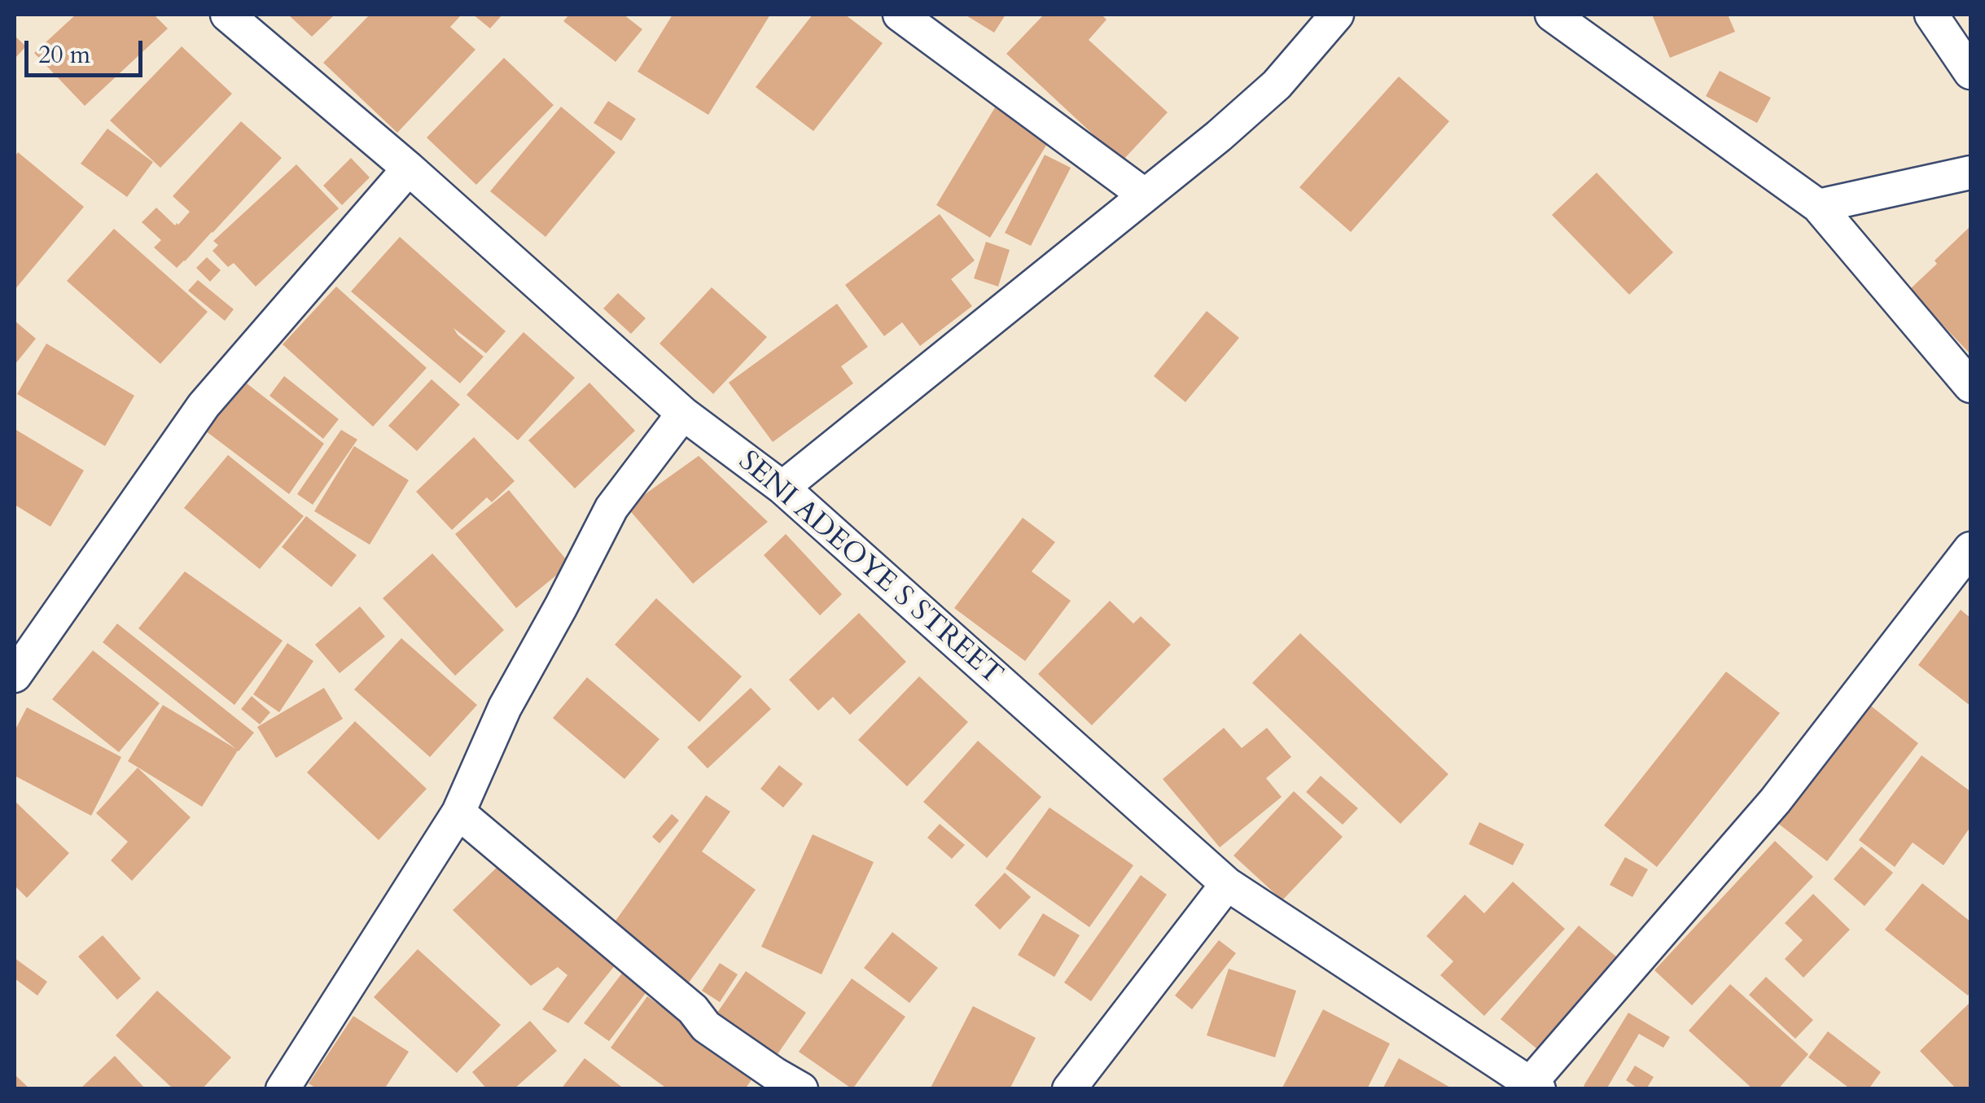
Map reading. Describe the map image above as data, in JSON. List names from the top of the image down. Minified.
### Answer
{"streets":{"street":["SENI ADEOYE S STREET"]},"scale_bar":"20 m"}
